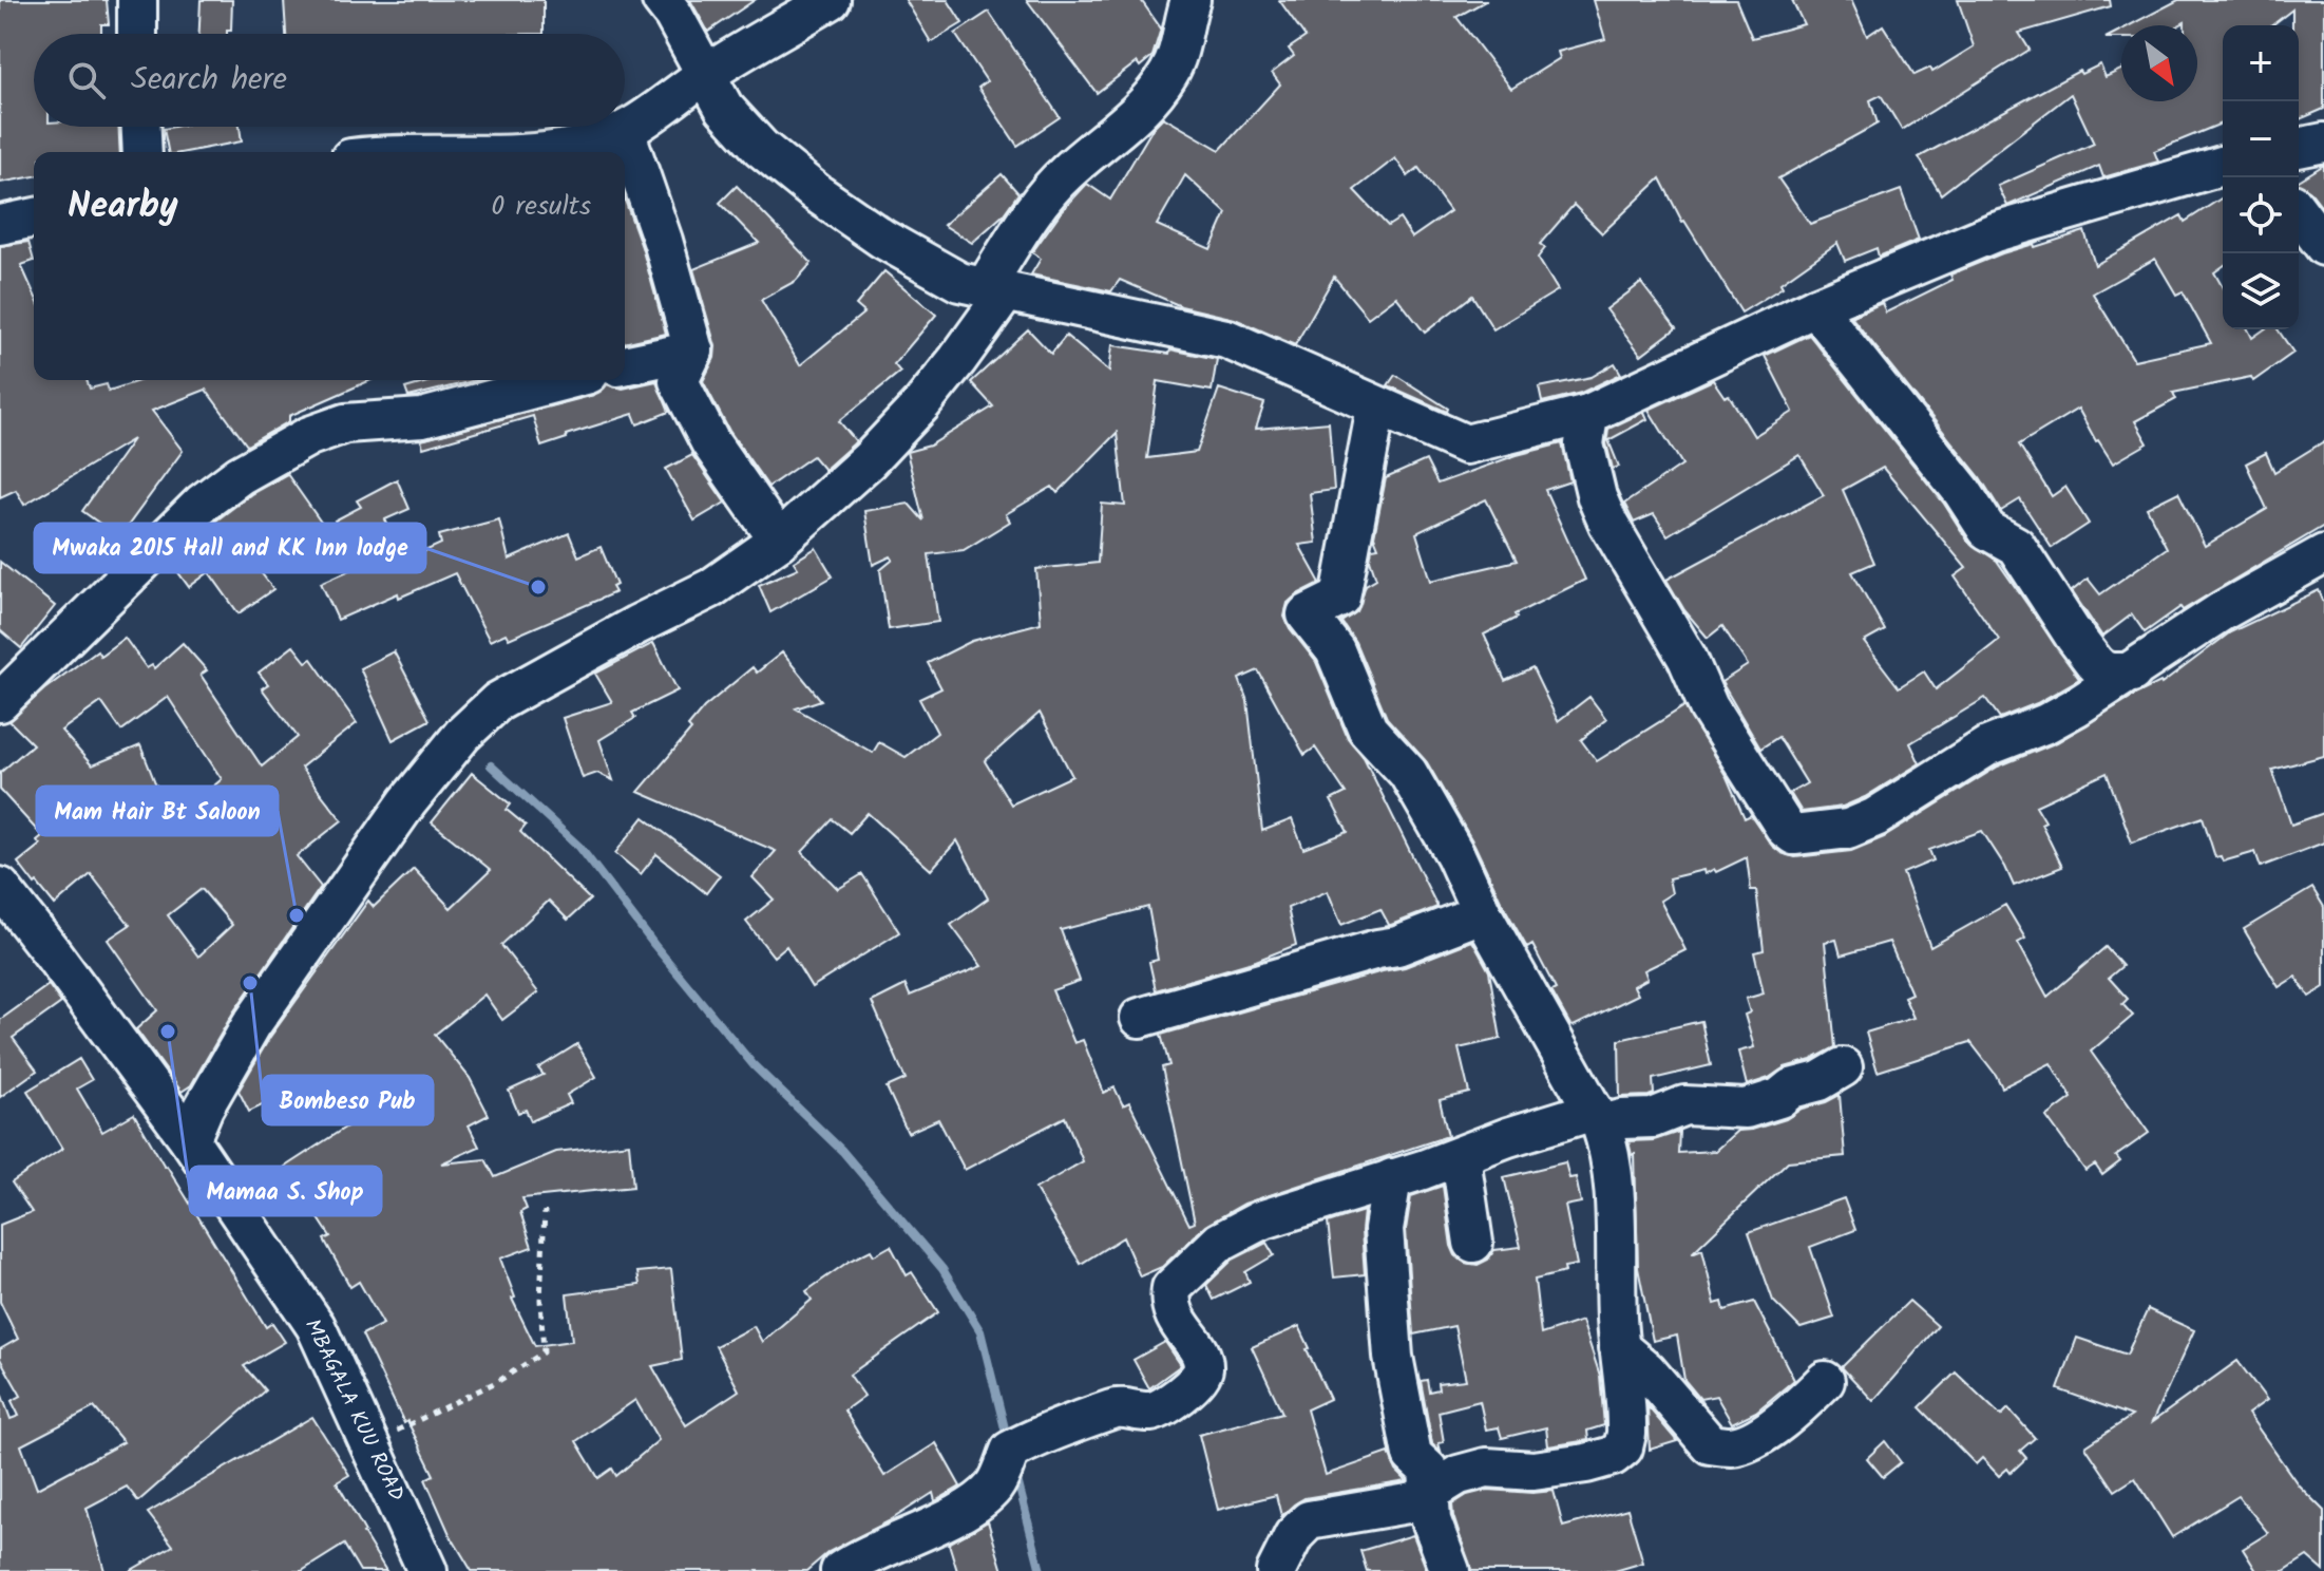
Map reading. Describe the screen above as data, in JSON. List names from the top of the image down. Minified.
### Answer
{"streets":{"street":["MBAGALA KUU ROAD"]},"places":["Mwaka 2015 Hall and KK Inn lodge","Mam Hair Bt Saloon","Bombeso Pub","Mamaa S. Shop"],"north":"bottom right","page":{"map_buttons":["+","−"],"search":"Search here","heading":["Nearby","0 results"]}}
